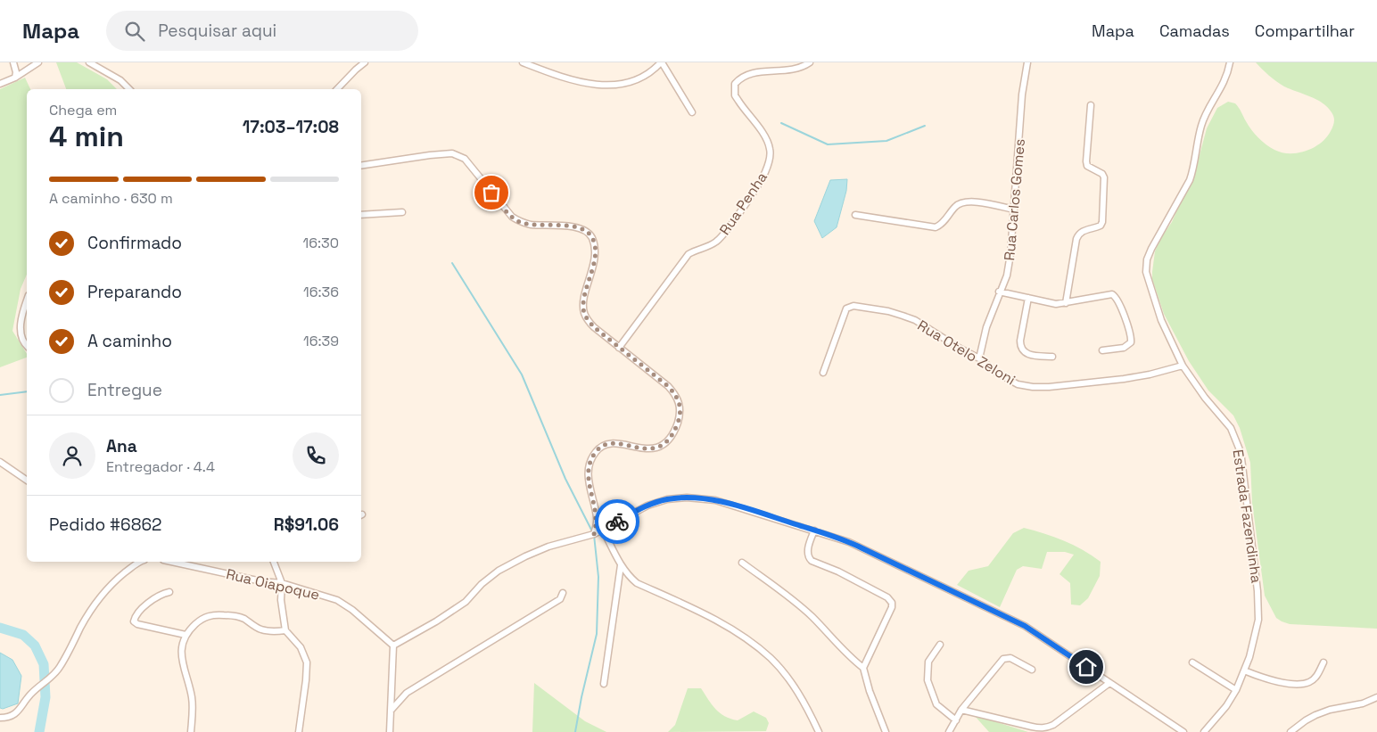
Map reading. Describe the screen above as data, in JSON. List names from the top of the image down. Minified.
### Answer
{"streets":{"street":["Rua Carlos Gomes","Rua Penha","Rua Otelo Zeloni","Estrada Fazendinha","Rua Oiapoque"]},"crossings":[["Rua Carlos Gomes","Rua Otelo Zeloni"],["Rua Otelo Zeloni","Estrada Fazendinha"]],"page":{"header":"Mapa","search":"Pesquisar aqui","nav":["Mapa","Camadas","Compartilhar"],"heading":["4 min","Chega em","17:03–17:08"],"panel":["Ana","Entregador · 4.4","Pedido #6862","R$91.06"],"bar":"A caminho · 630 m","list":[["Confirmado","16:30"],["Preparando","16:36"],["A caminho","16:39"],"Entregue"]}}
